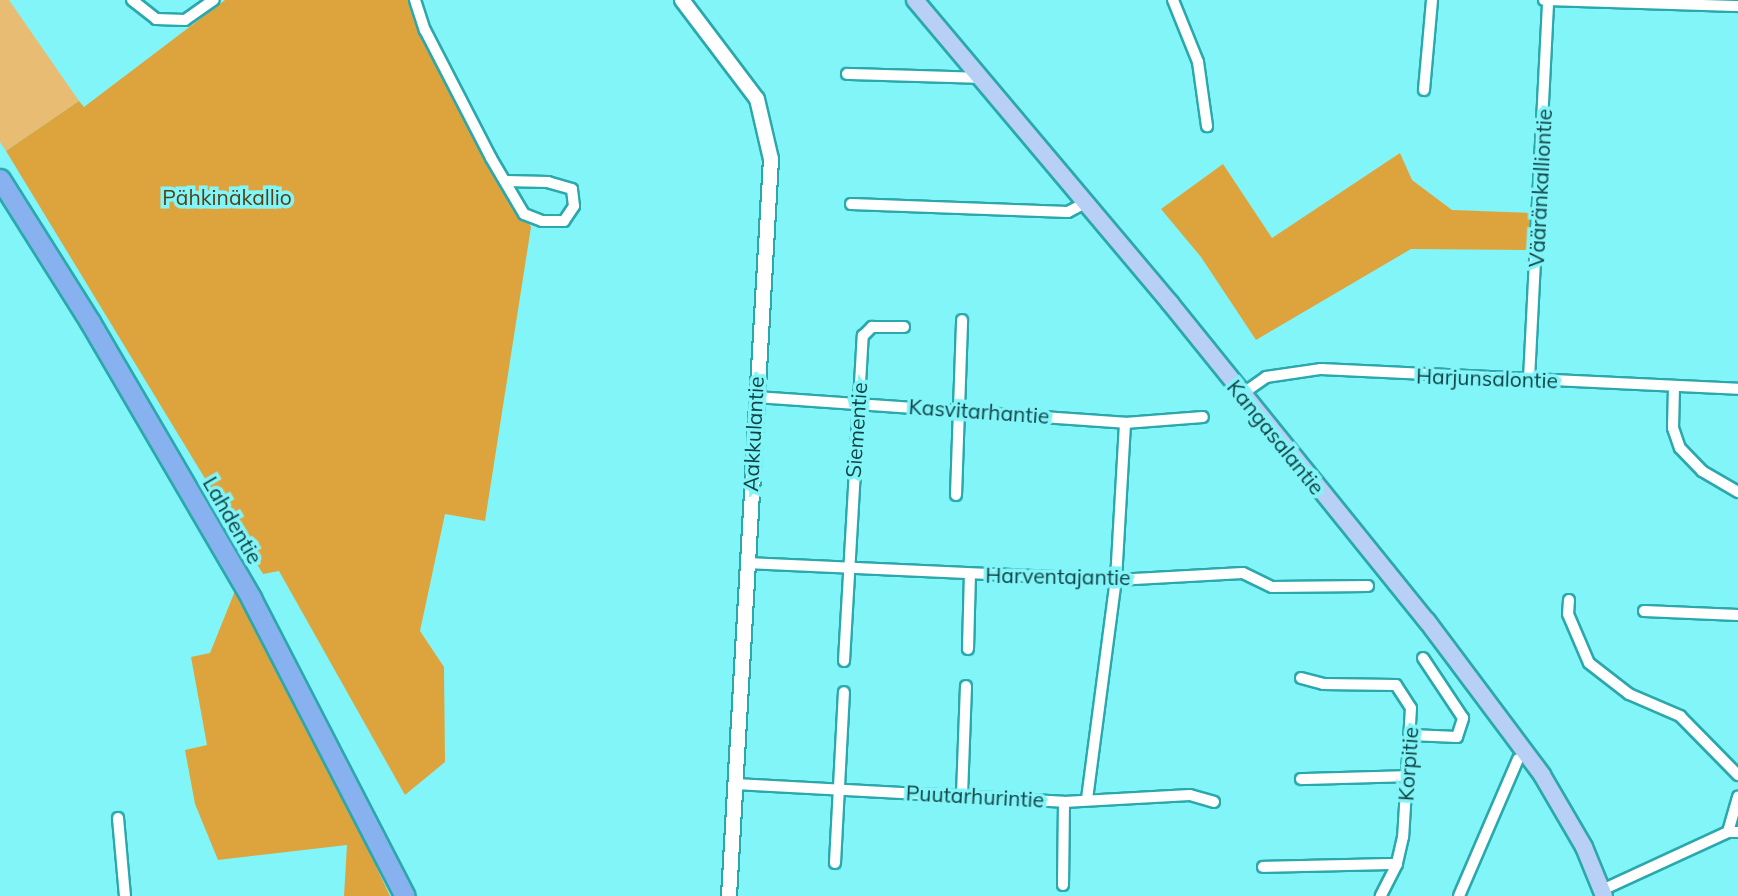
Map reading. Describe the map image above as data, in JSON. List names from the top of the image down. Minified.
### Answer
{"streets":{"highway":["Lahdentie"],"main road":["Kangasalantie"],"street":["Vääränkalliontie","Harjunsalontie","Kasvitarhantie","Siementie","Aakkulantie","Harventajantie","Korpitie","Puutarhurintie"]},"crossings":[["Vääränkalliontie","Harjunsalontie"],["Harjunsalontie","Kangasalantie"],["Kasvitarhantie","Siementie"],["Kasvitarhantie","Aakkulantie"],["Siementie","Harventajantie"],["Aakkulantie","Harventajantie"],["Aakkulantie","Puutarhurintie"]],"parks":["Pähkinäkallio"]}
